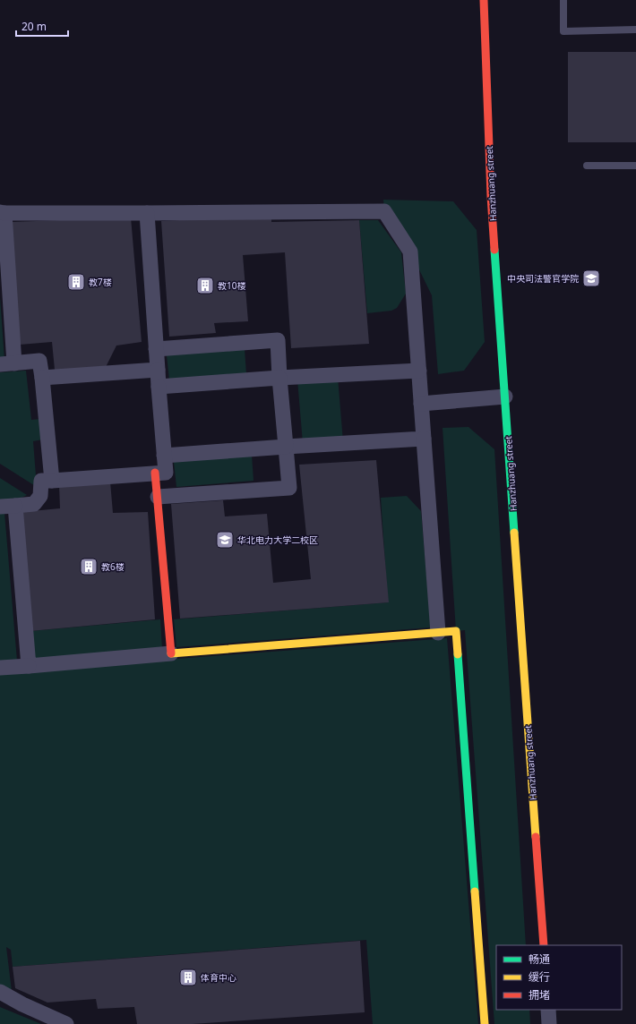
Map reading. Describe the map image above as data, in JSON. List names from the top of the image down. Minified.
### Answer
{"streets":{"street":["Hanzhuang street"]},"places":{"school or university":["中央司法警官学院","华北电力大学二校区"],"building":["教7楼","教10楼","教6楼","体育中心"]},"legend":["畅通","缓行","拥堵"],"scale_bar":"20 m"}
